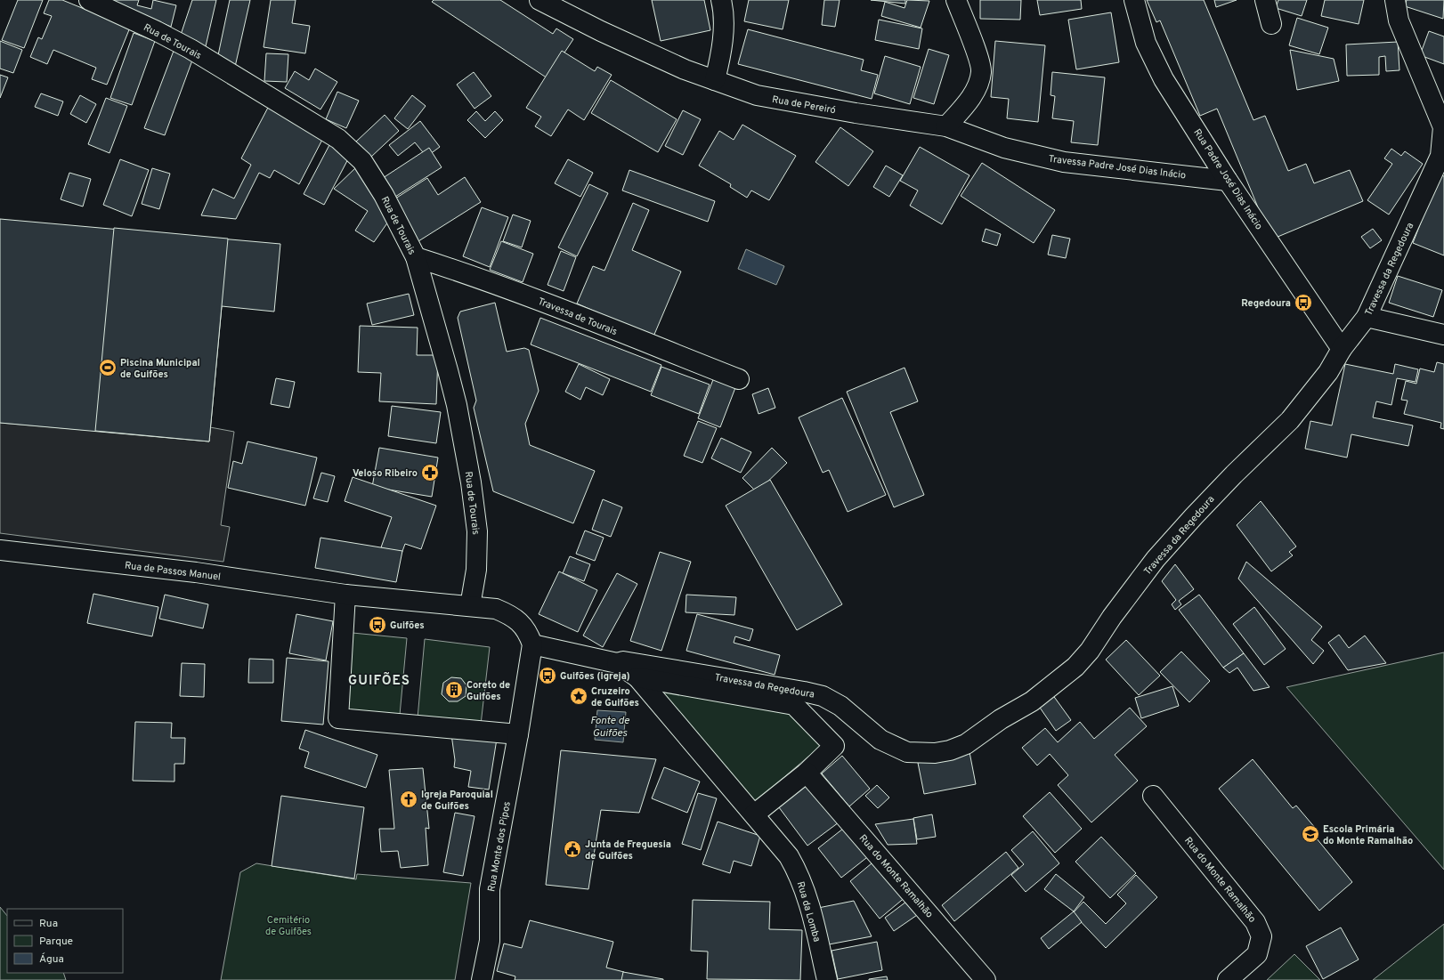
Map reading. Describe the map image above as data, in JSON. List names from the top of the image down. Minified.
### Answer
{"streets":{"street":["Rua de Tourais","Rua de Pereiró","Travessa Padre José Dias Inácio","Rua Padre José Dias Inácio","Travessa da Regedoura","Travessa de Tourais","Rua de Passos Manuel","Rua Monte dos Pipos","Rua do Monte Ramalhão","Rua da Lomba"]},"crossings":[["Rua de Tourais","Travessa de Tourais"],["Rua de Tourais","Rua de Passos Manuel"],["Rua de Pereiró","Travessa Padre José Dias Inácio"],["Travessa Padre José Dias Inácio","Rua Padre José Dias Inácio"],["Rua Padre José Dias Inácio","Travessa da Regedoura"],["Rua de Passos Manuel","Rua Monte dos Pipos"]],"districts":["GUIFÕES"],"water":["Fonte de Guifões"],"parks":["Cemitério de Guifões"],"places":{"bus stop":["Regedoura","Guifões","Guifões (igreja)"],"sports":["Piscina Municipal de Guifões"],"pharmacy":["Veloso Ribeiro"],"building":["Coreto de Guifões"],"place":["Cruzeiro de Guifões"],"church":["Igreja Paroquial de Guifões"],"school or university":["Escola Primária do Monte Ramalhão"],"public building":["Junta de Freguesia de Guifões"]},"legend":["Rua","Parque","Água"]}
